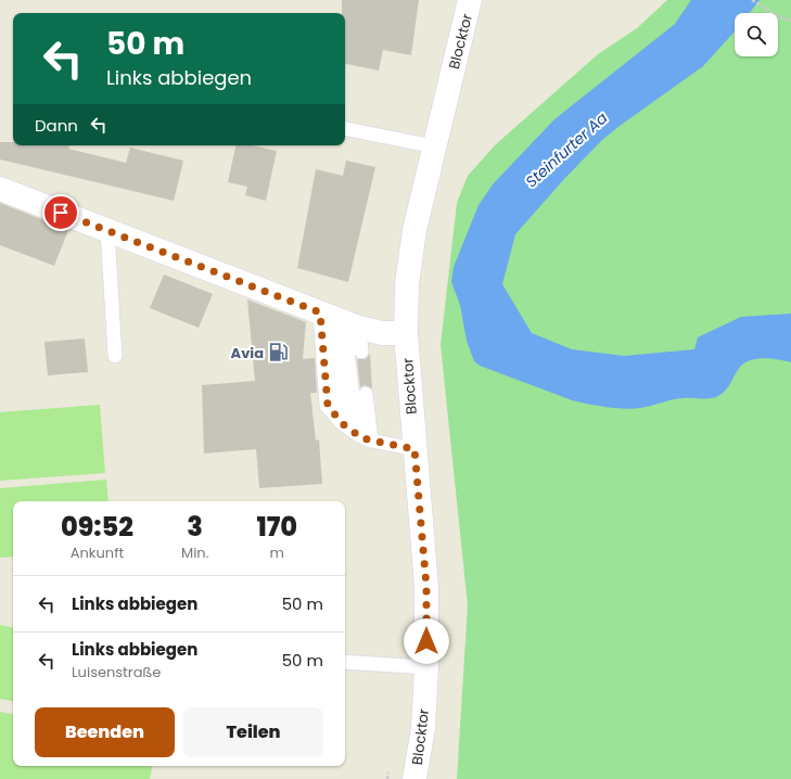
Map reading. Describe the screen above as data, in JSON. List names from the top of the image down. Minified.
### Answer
{"streets":{"main road":["Blocktor"]},"water":["Steinfurter Aa"],"places":{"fuel station":["Avia"]},"page":{"turn":["50 m","Links abbiegen"],"then":"Dann","eta":["09:52","Ankunft","3","Min.","170","m"],"list":[{"name":"Links abbiegen","value":"50 m"},{"name":"Links abbiegen","note":"Luisenstraße","value":"50 m"}],"buttons":["Beenden","Teilen"]}}
